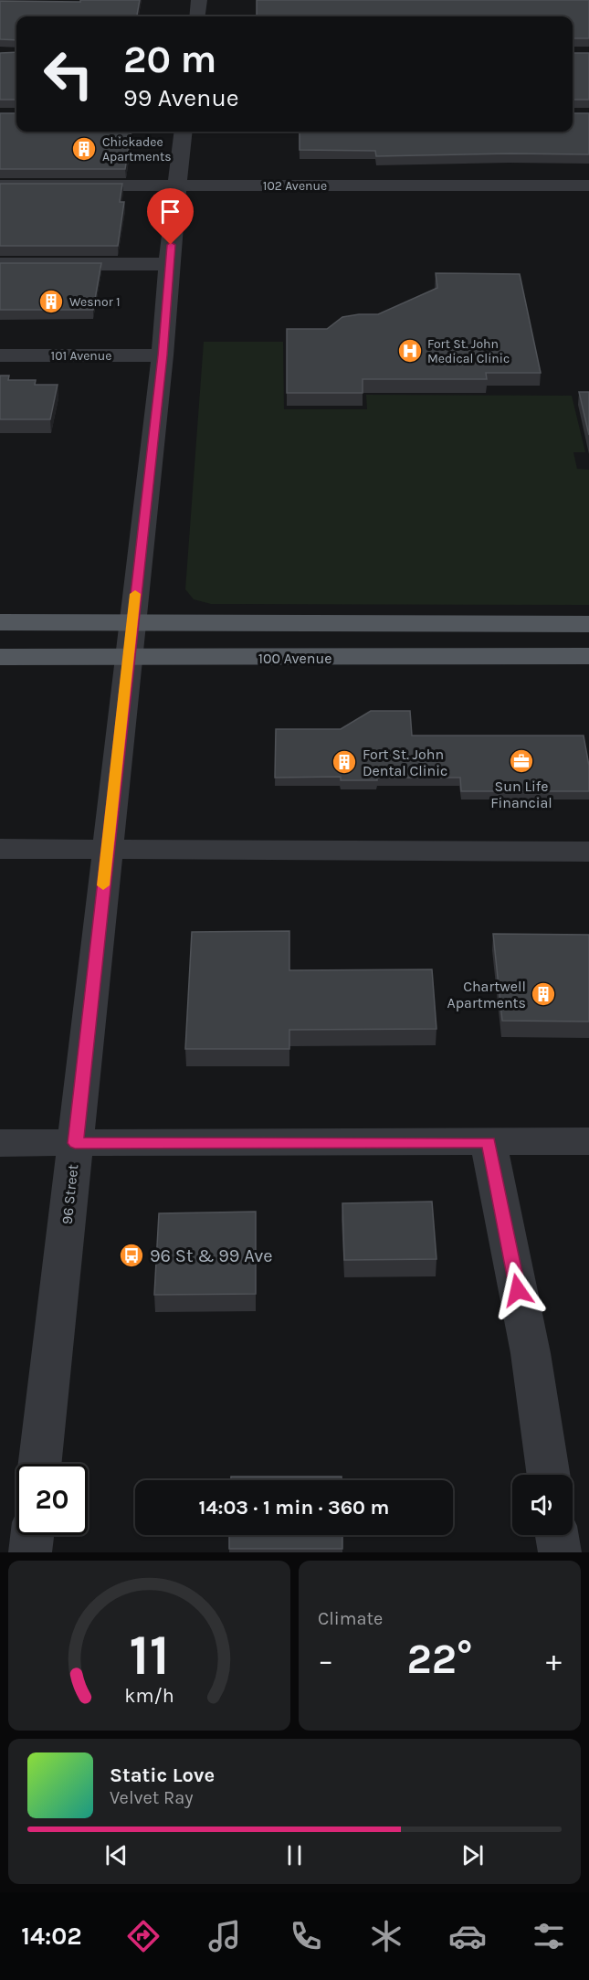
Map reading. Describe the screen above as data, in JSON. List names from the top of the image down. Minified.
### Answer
{"streets":{"main road":["100 Avenue"],"street":["102 Avenue","101 Avenue","96 Street"]},"crossings":[["102 Avenue","96 Street"],["101 Avenue","96 Street"],["100 Avenue","96 Street"]],"places":{"building":["Chickadee Apartments","Wesnor 1","Fort St. John Dental Clinic","Chartwell Apartments"],"hospital":["Fort St. John Medical Clinic"],"office":["Sun Life Financial"],"bus stop":["96 St & 99 Ave"]},"page":{"turn":["20 m","99 Avenue"],"limit":"20","trip":"14:03 · 1 min · 360 m","tile":"Climate","heat":["−","22°","+"],"song":["Static Love","Velvet Ray"],"tabs":"14:02","gauge":["11","km/h"]}}
